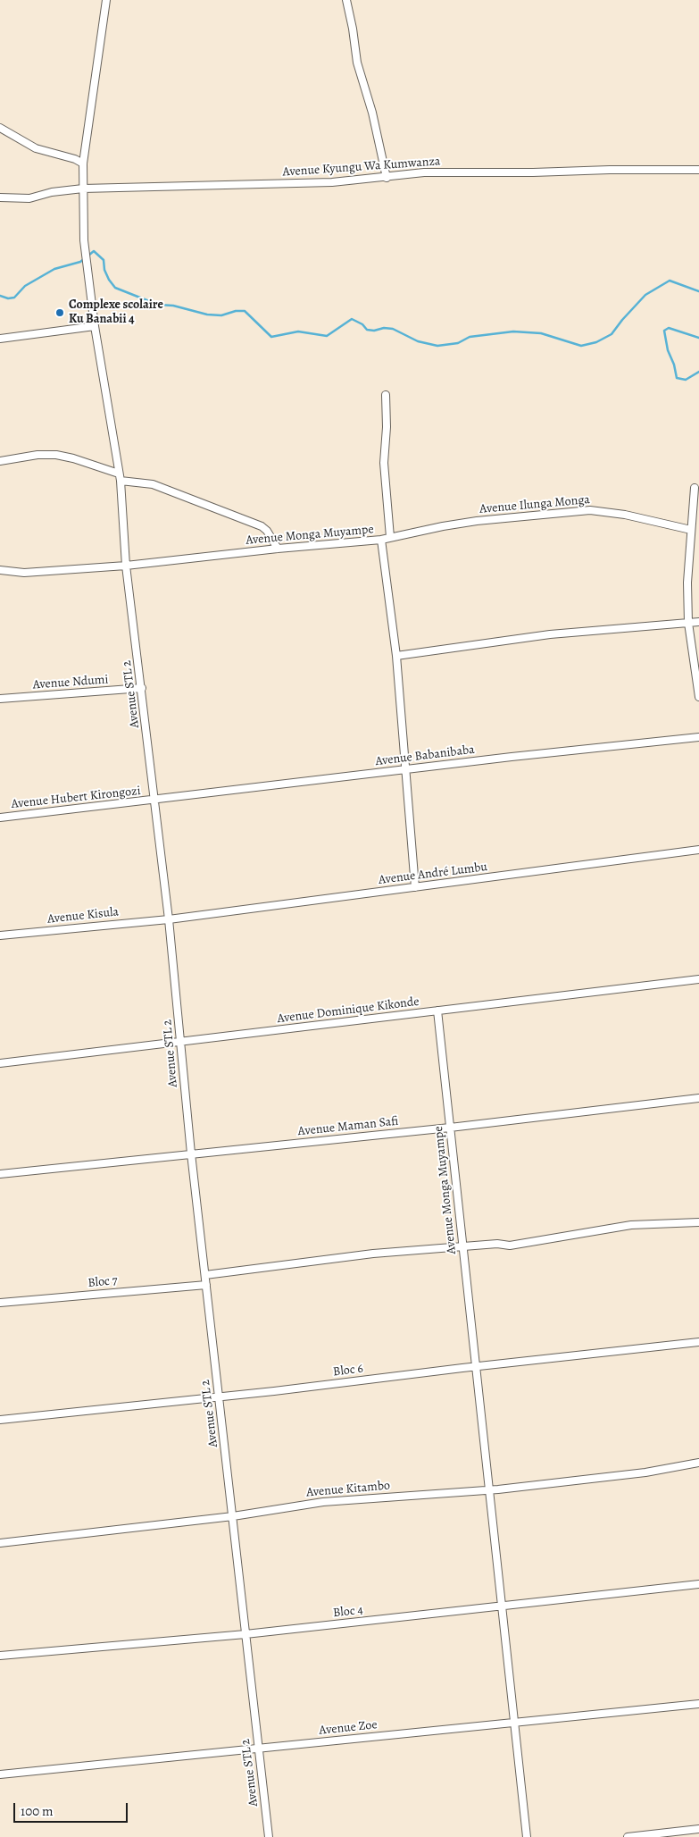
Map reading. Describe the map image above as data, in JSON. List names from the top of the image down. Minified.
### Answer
{"streets":{"street":["Avenue Kyungu Wa Kumwanza","Avenue Ilunga Monga","Avenue Monga Muyampe","Avenue Ndumi","Avenue STL 2","Avenue Babanibaba","Avenue Hubert Kirongozi","Avenue André Lumbu","Avenue Kisula","Avenue Dominique Kikonde","Avenue Maman Safi","Bloc 7","Bloc 6","Avenue Kitambo","Bloc 4","Avenue Zoe"]},"crossings":[["Avenue Kyungu Wa Kumwanza","Avenue STL 2"],["Avenue Ilunga Monga","Avenue Monga Muyampe"],["Avenue Monga Muyampe","Avenue STL 2"],["Avenue Monga Muyampe","Avenue Babanibaba"],["Avenue Monga Muyampe","Avenue André Lumbu"],["Avenue Monga Muyampe","Avenue Dominique Kikonde"],["Avenue Monga Muyampe","Avenue Maman Safi"],["Avenue Monga Muyampe","Bloc 6"],["Avenue Monga Muyampe","Avenue Kitambo"],["Avenue Monga Muyampe","Bloc 4"],["Avenue Monga Muyampe","Avenue Zoe"],["Avenue Ndumi","Avenue STL 2"],["Avenue STL 2","Avenue Babanibaba"],["Avenue STL 2","Avenue Hubert Kirongozi"],["Avenue STL 2","Avenue André Lumbu"],["Avenue STL 2","Avenue Kisula"],["Avenue STL 2","Avenue Dominique Kikonde"],["Avenue STL 2","Avenue Maman Safi"],["Avenue STL 2","Bloc 7"],["Avenue STL 2","Bloc 6"],["Avenue STL 2","Avenue Kitambo"],["Avenue STL 2","Bloc 4"],["Avenue STL 2","Avenue Zoe"],["Avenue Babanibaba","Avenue Hubert Kirongozi"],["Avenue André Lumbu","Avenue Kisula"]],"places":["Complexe scolaire Ku Banabii 4"],"scale_bar":"100 m"}
